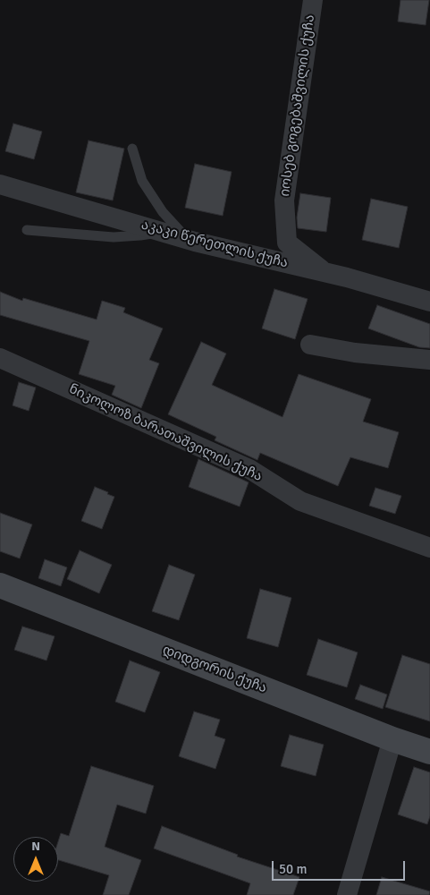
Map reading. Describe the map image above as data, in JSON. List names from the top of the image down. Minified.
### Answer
{"streets":{"street":["იოსებ გოგებაშვილის ქუჩა","აკაკი წერეთლის ქუჩა","ნიკოლოზ ბარათაშვილის ქუჩა","დიდგორის ქუჩა"]},"crossings":[["იოსებ გოგებაშვილის ქუჩა","აკაკი წერეთლის ქუჩა"]],"scale_bar":"50 m","north":"top"}
